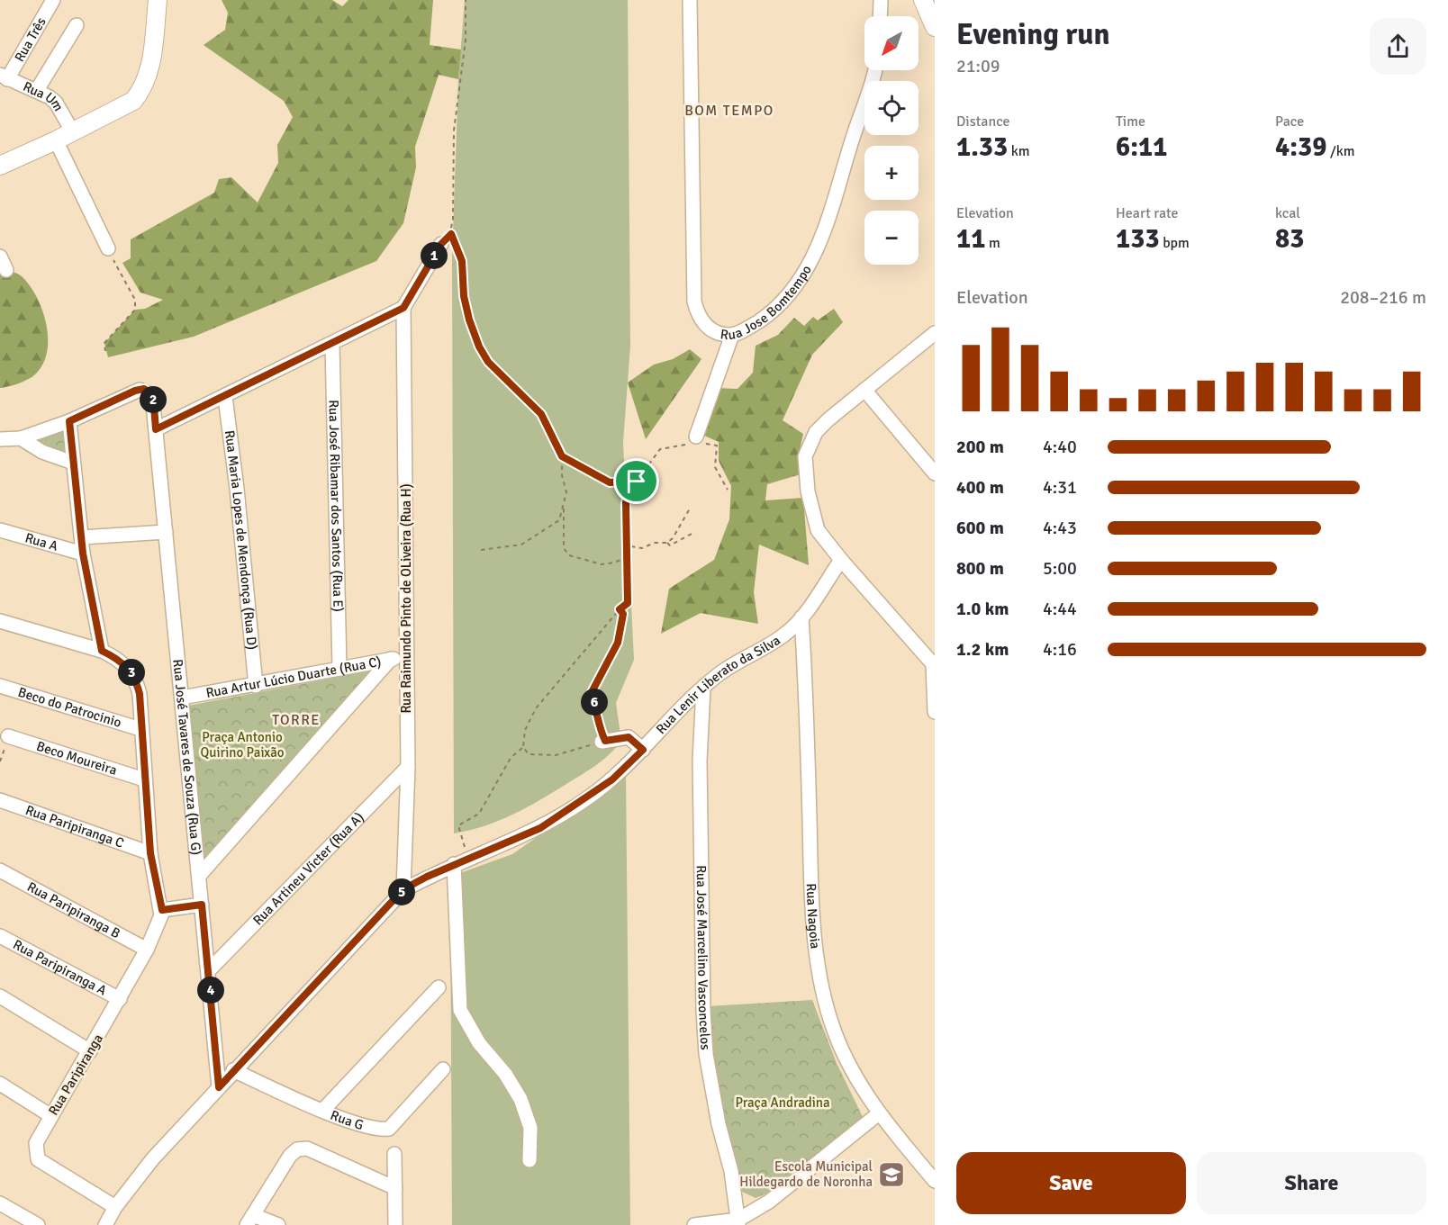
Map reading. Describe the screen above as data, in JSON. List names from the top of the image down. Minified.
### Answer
{"streets":{"street":["Rua Três","Rua Um","Rua Jose Bomtempo","Rua José Ribamar dos Santos (Rua E)","Rua Maria Lopes de Mendonça (Rua D)","Rua A","Rua Raimundo Pinto de OLiveira (Rua H)","Rua Artur Lúcio Duarte (Rua C)","Rua Lenir Liberato da Silva","Beco do Patrocinio","Beco Moureira","Rua José Tavares de Souza (Rua G)","Rua Paripiranga C","Rua Artineu Victer (Rua A)","Rua Paripiranga B","Rua Nagoia","Rua José Marcelino Vasconcelos","Rua Paripiranga A","Rua Paripiranga","Rua G"]},"crossings":[["Rua Três","Rua Um"],["Rua José Ribamar dos Santos (Rua E)","Rua Artur Lúcio Duarte (Rua C)"],["Rua Maria Lopes de Mendonça (Rua D)","Rua Artur Lúcio Duarte (Rua C)"],["Rua Raimundo Pinto de OLiveira (Rua H)","Rua Artur Lúcio Duarte (Rua C)"],["Rua Raimundo Pinto de OLiveira (Rua H)","Rua Lenir Liberato da Silva"],["Rua Raimundo Pinto de OLiveira (Rua H)","Rua Artineu Victer (Rua A)"],["Rua Artur Lúcio Duarte (Rua C)","Rua José Tavares de Souza (Rua G)"],["Rua Lenir Liberato da Silva","Rua José Tavares de Souza (Rua G)"],["Rua Lenir Liberato da Silva","Rua Nagoia"],["Rua Lenir Liberato da Silva","Rua José Marcelino Vasconcelos"],["Rua Lenir Liberato da Silva","Rua Paripiranga"],["Rua Lenir Liberato da Silva","Rua G"],["Rua José Tavares de Souza (Rua G)","Rua Artineu Victer (Rua A)"],["Rua Paripiranga B","Rua Paripiranga"],["Rua Paripiranga A","Rua Paripiranga"]],"districts":["BOM TEMPO","TORRE"],"parks":["Praça Antonio Quirino Paixão","Praça Andradina"],"places":{"school or university":["Escola Municipal Hildegardo de Noronha"]},"north":"bottom left","page":{"heading":["Evening run","21:09"],"map_buttons":["+","−"],"stats":[["Distance","1.33 km"],["Time","6:11"],["Pace","4:39 /km"],["Elevation","11 m"],["Heart rate","133 bpm"],["kcal","83"]],"pins":["1","2","3","6","5","4"],"chart":["Elevation","208–216 m"],"list":[{"name":"200 m","note":"4:40"},{"name":"400 m","note":"4:31"},{"name":"600 m","note":"4:43"},{"name":"800 m","note":"5:00"},{"name":"1.0 km","note":"4:44"},{"name":"1.2 km","note":"4:16"}],"buttons":["Save","Share"]}}
